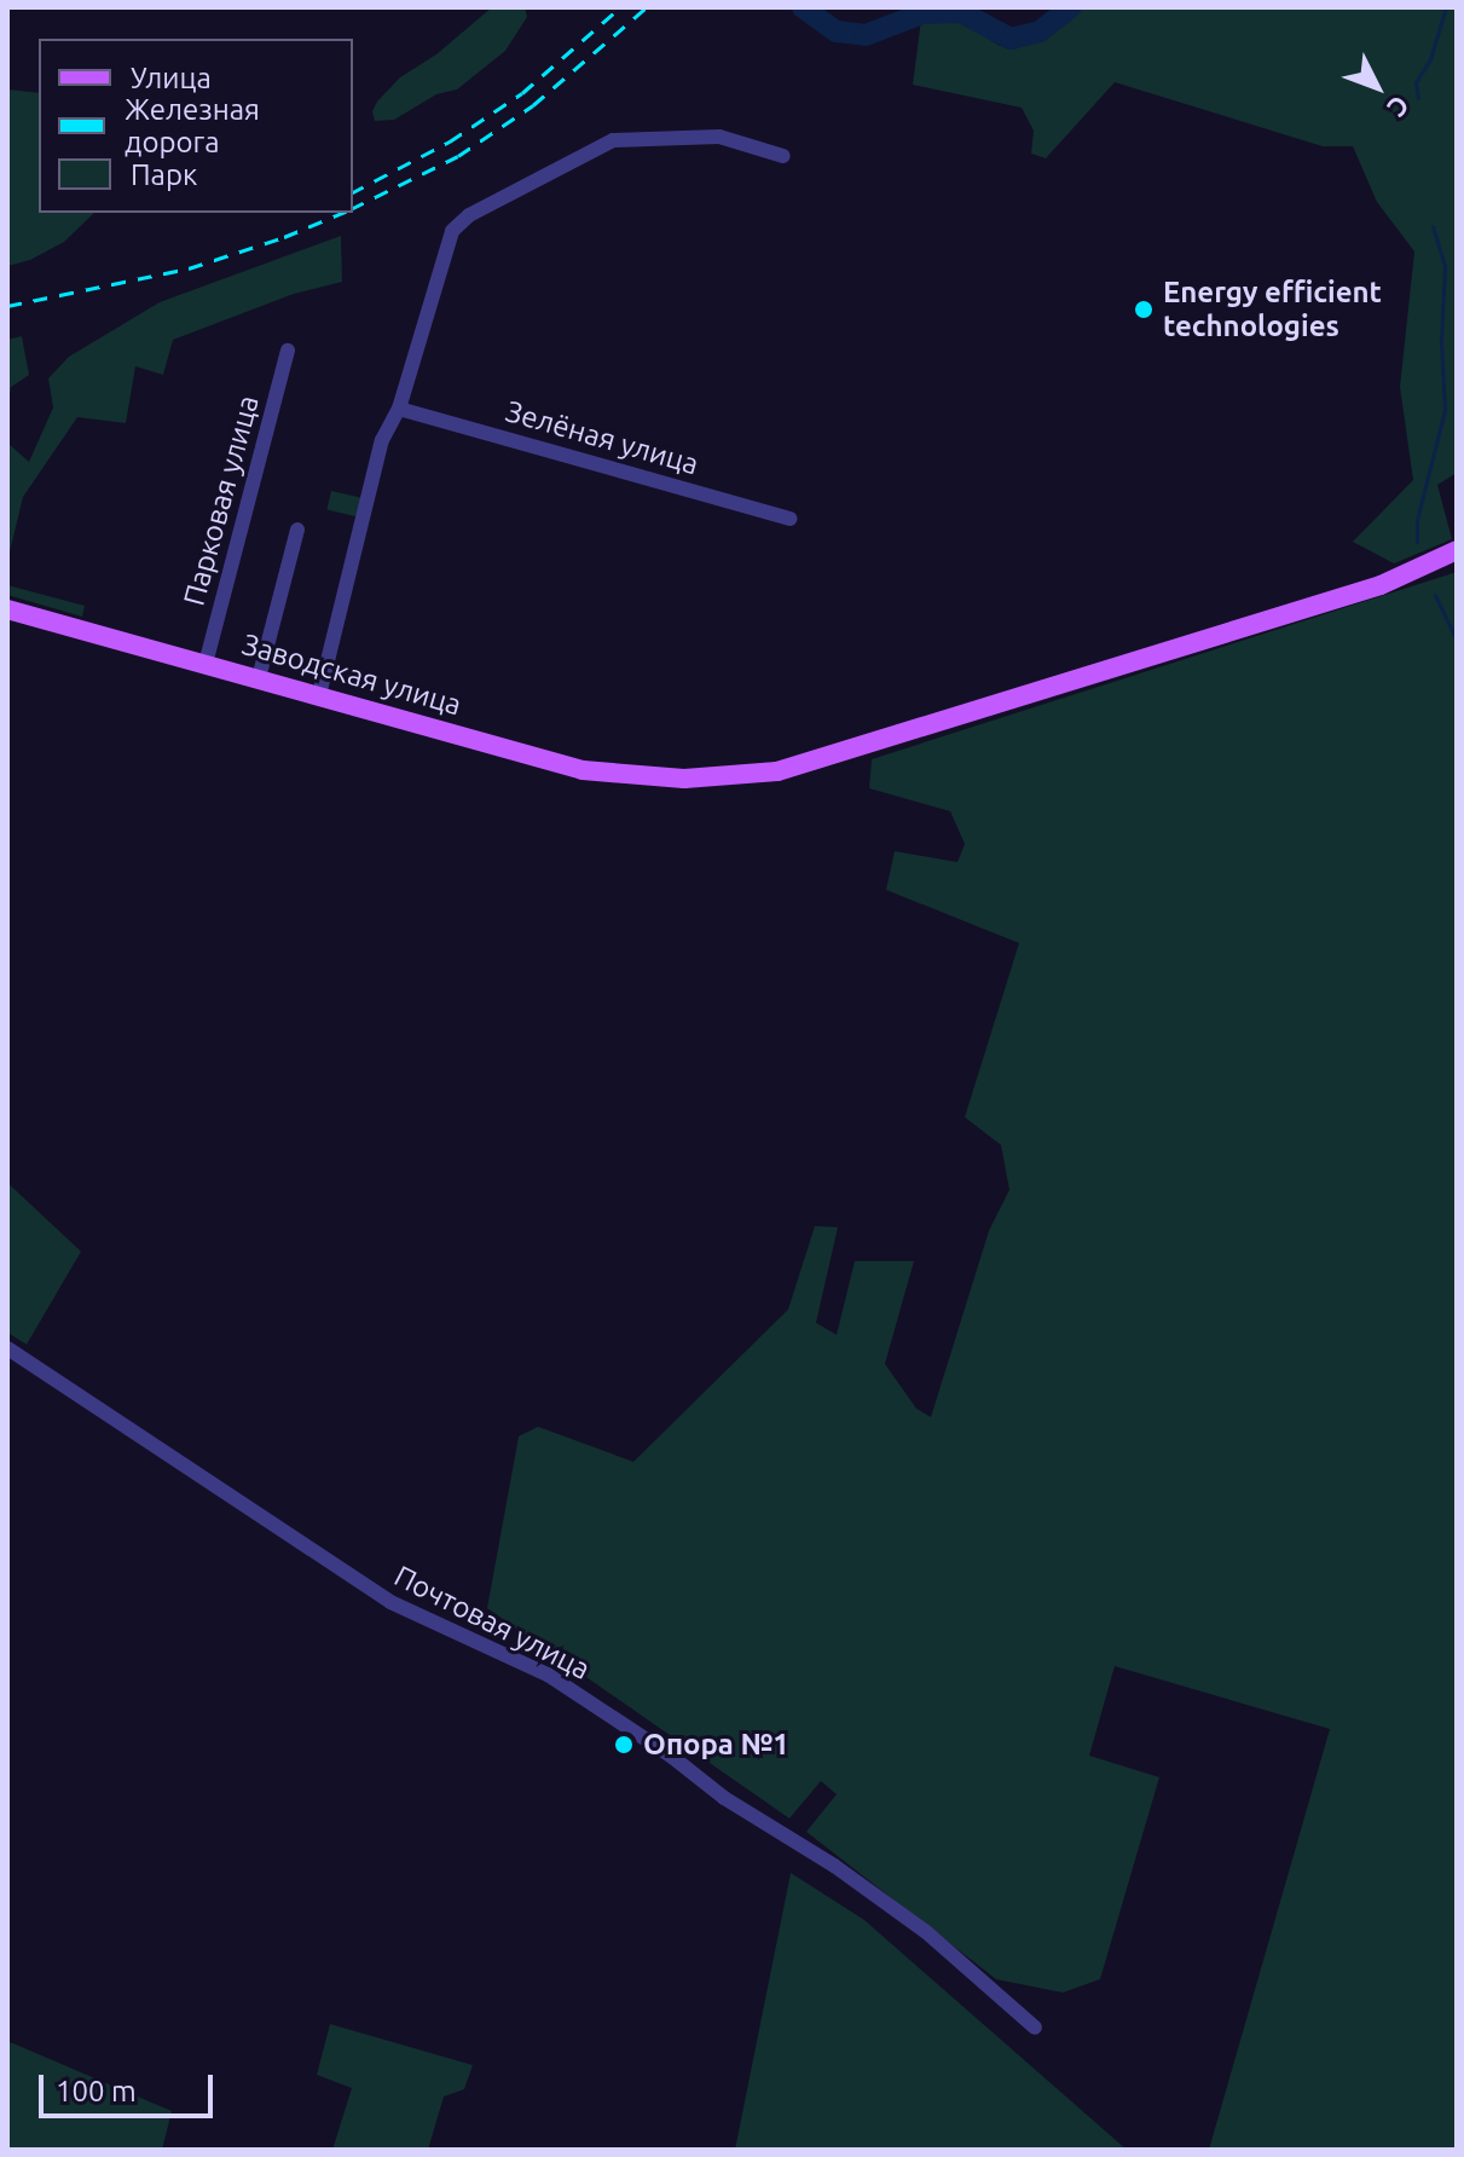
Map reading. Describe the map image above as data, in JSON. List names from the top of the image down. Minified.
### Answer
{"streets":{"main road":["Заводская улица"],"street":["Зелёная улица","Парковая улица","Почтовая улица"]},"crossings":[["Парковая улица","Заводская улица"]],"places":["Energy efficient technologies","Опора №1"],"legend":["Улица","Железная дорога","Парк"],"scale_bar":"100 m","north":"bottom right"}
